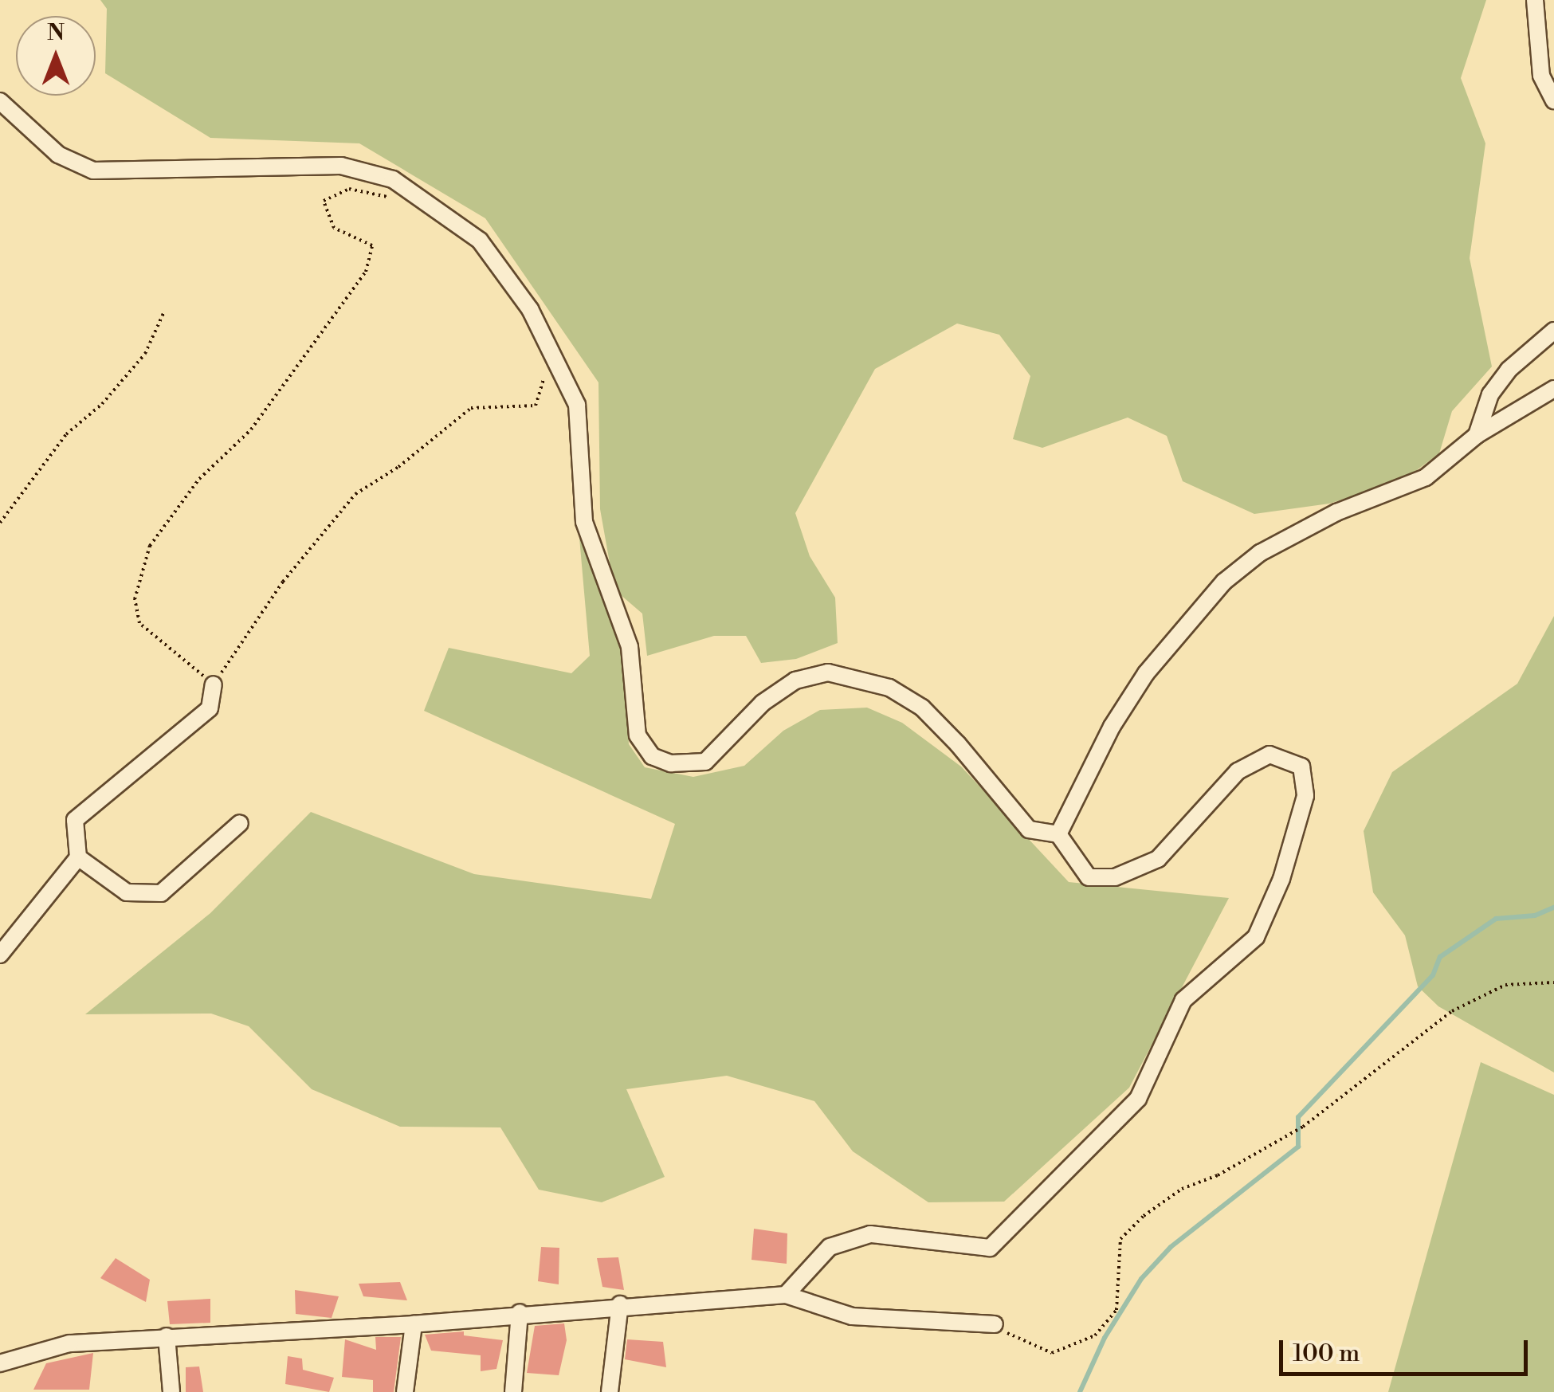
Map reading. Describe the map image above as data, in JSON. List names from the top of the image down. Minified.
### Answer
{"scale_bar":"100 m","north":"top"}
